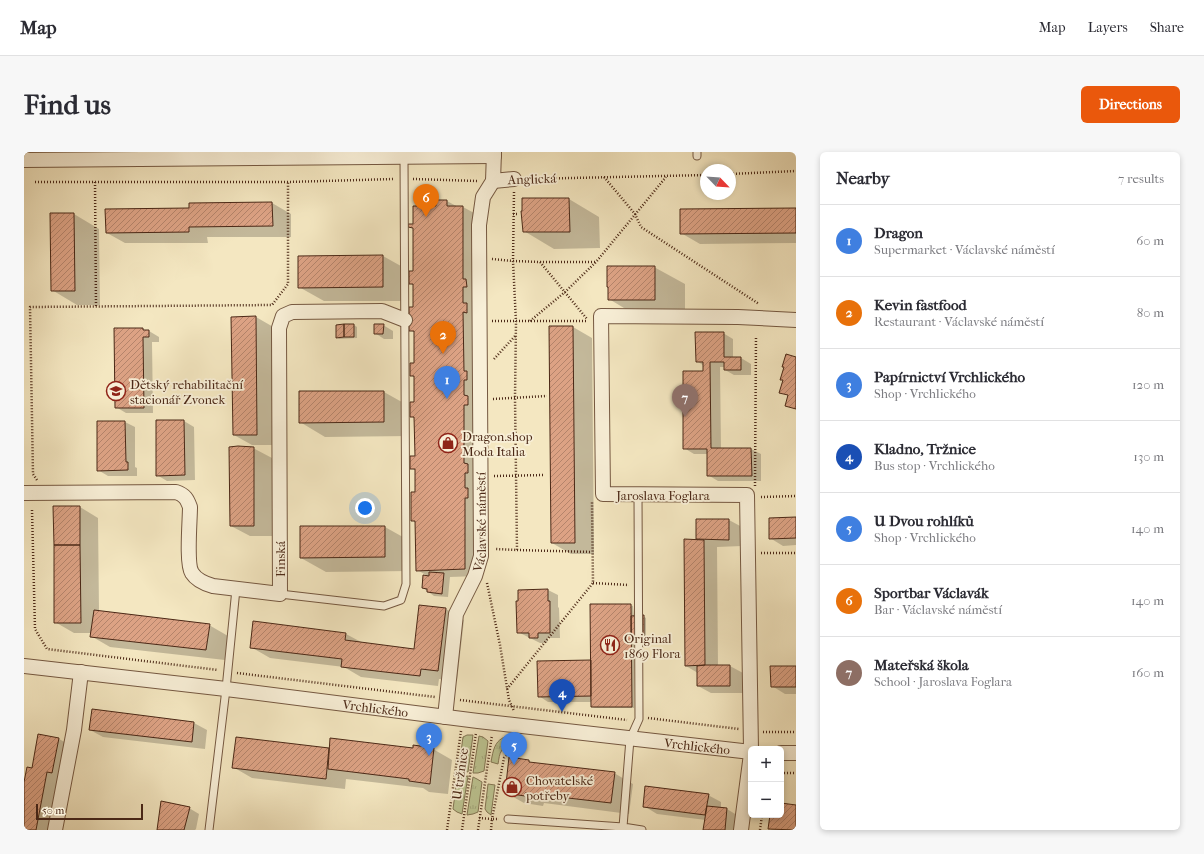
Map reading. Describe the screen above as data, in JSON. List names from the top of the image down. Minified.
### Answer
{"streets":{"street":["Anglická","Jaroslava Foglara","Václavské náměstí","Finská","Vrchlického"],"path":["U tržnice"]},"crossings":[["Anglická","Václavské náměstí"],["Václavské náměstí","Vrchlického"],["Vrchlického","U tržnice"]],"places":{"school or university":["Dětský rehabilitační stacionář Zvonek"],"shop":["Dragon.shop Moda Italia","Chovatelské potřeby"],"restaurant":["Original 1869 Flora"]},"scale_bar":"50 m","north":"bottom right","page":{"header":"Map","nav":["Map","Layers","Share"],"buttons":"Directions","title":"Find us","heading":["Nearby","7 results"],"pins":["6","2","1","7","4","3","5"],"list":[{"mark":"1","name":"Dragon","note":"Supermarket · Václavské náměstí","value":"60 m"},{"mark":"2","name":"Kevin fastfood","note":"Restaurant · Václavské náměstí","value":"80 m"},{"mark":"3","name":"Papírnictví Vrchlického","note":"Shop · Vrchlického","value":"120 m"},{"mark":"4","name":"Kladno, Tržnice","note":"Bus stop · Vrchlického","value":"130 m"},{"mark":"5","name":"U Dvou rohlíků","note":"Shop · Vrchlického","value":"140 m"},{"mark":"6","name":"Sportbar Václavák","note":"Bar · Václavské náměstí","value":"140 m"},{"mark":"7","name":"Mateřská škola","note":"School · Jaroslava Foglara","value":"160 m"}],"map_buttons":["+","−"],"scale":"50 m"}}
